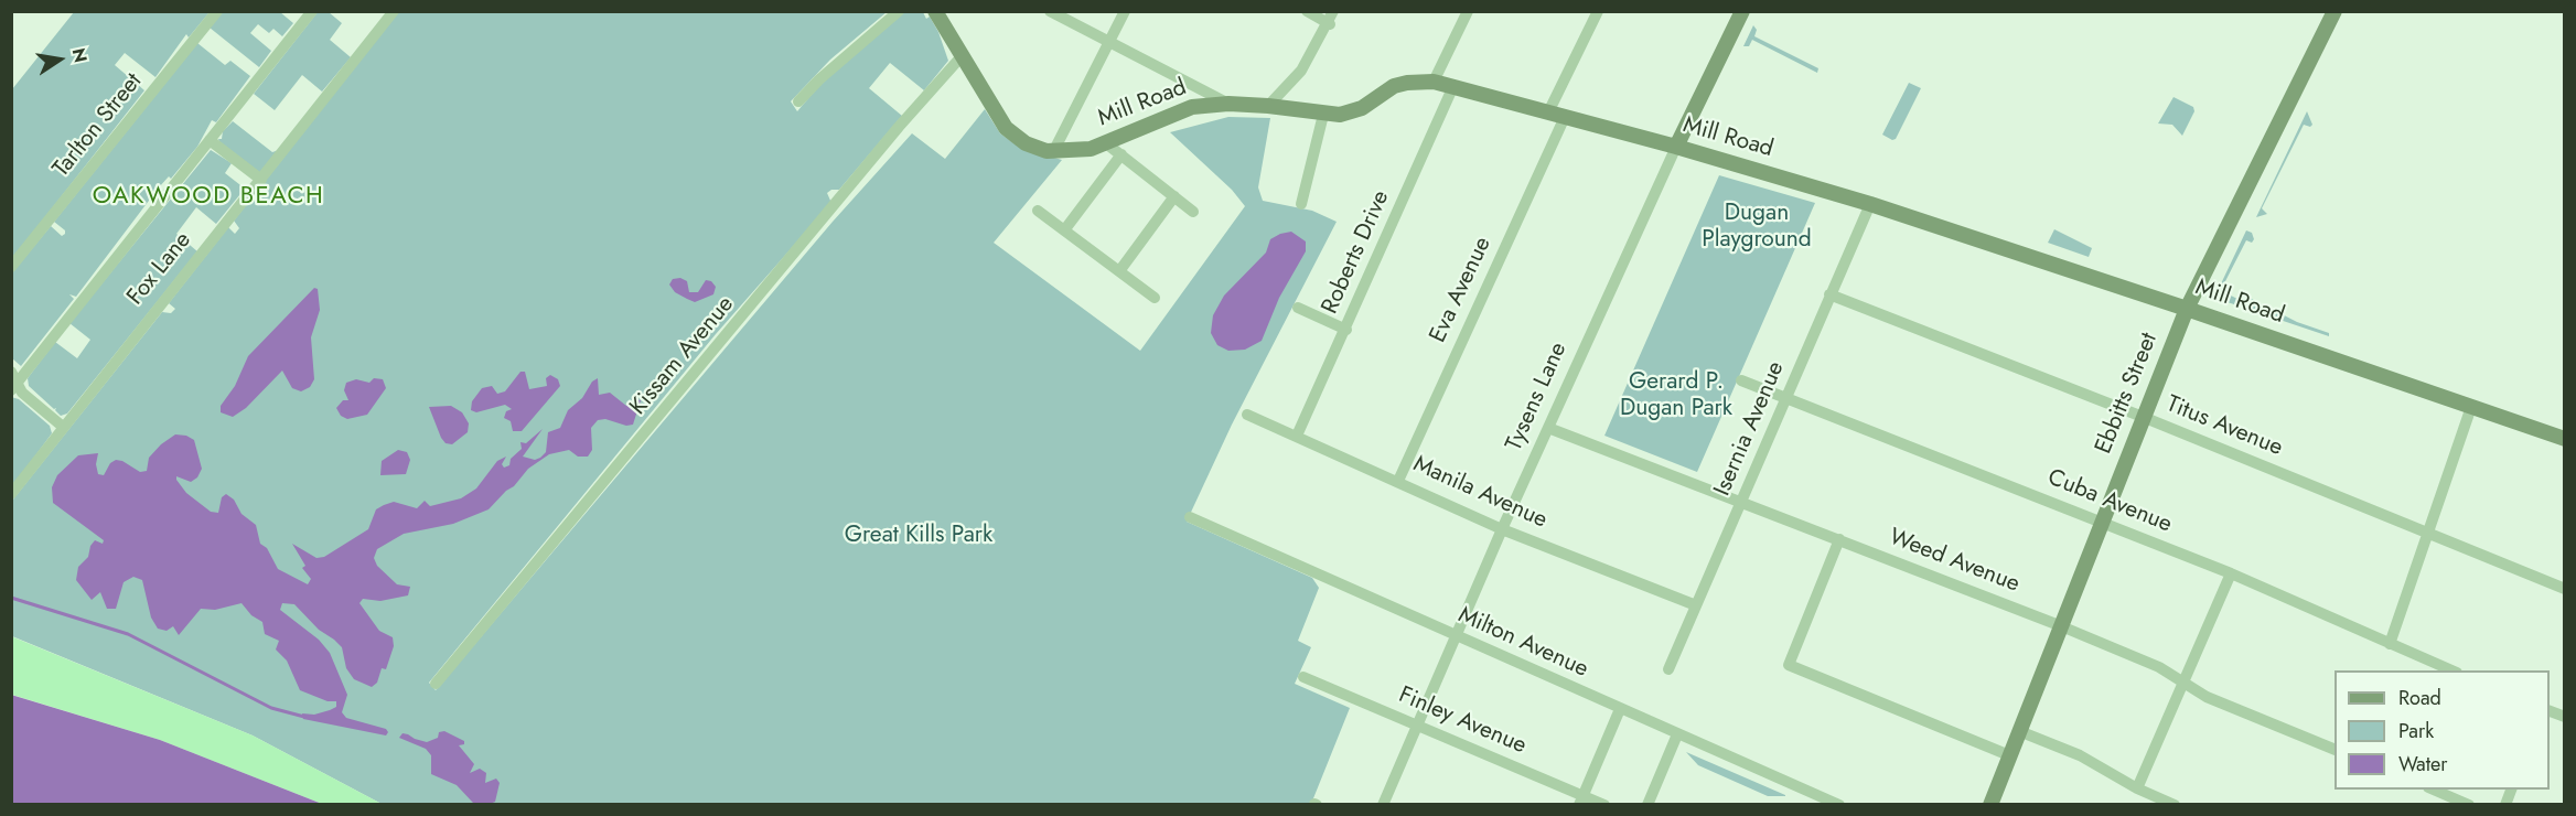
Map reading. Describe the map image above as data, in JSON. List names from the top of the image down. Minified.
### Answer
{"streets":{"street":["Mill Road","Tarlton Street","Roberts Drive","Fox Lane","Eva Avenue","Kissam Avenue","Ebbitts Street","Tysens Lane","Titus Avenue","Isernia Avenue","Manila Avenue","Cuba Avenue","Weed Avenue","Milton Avenue","Finley Avenue"]},"crossings":[["Mill Road","Roberts Drive"],["Mill Road","Eva Avenue"],["Mill Road","Kissam Avenue"],["Mill Road","Ebbitts Street"],["Mill Road","Tysens Lane"],["Mill Road","Isernia Avenue"],["Roberts Drive","Manila Avenue"],["Eva Avenue","Manila Avenue"],["Ebbitts Street","Titus Avenue"],["Ebbitts Street","Cuba Avenue"],["Ebbitts Street","Weed Avenue"],["Tysens Lane","Manila Avenue"],["Tysens Lane","Weed Avenue"],["Tysens Lane","Milton Avenue"],["Tysens Lane","Finley Avenue"],["Titus Avenue","Isernia Avenue"],["Isernia Avenue","Manila Avenue"],["Isernia Avenue","Cuba Avenue"],["Isernia Avenue","Weed Avenue"]],"districts":["OAKWOOD BEACH"],"parks":["Dugan Playground","Gerard P. Dugan Park","Great Kills Park"],"legend":["Road","Park","Water"],"north":"right"}
